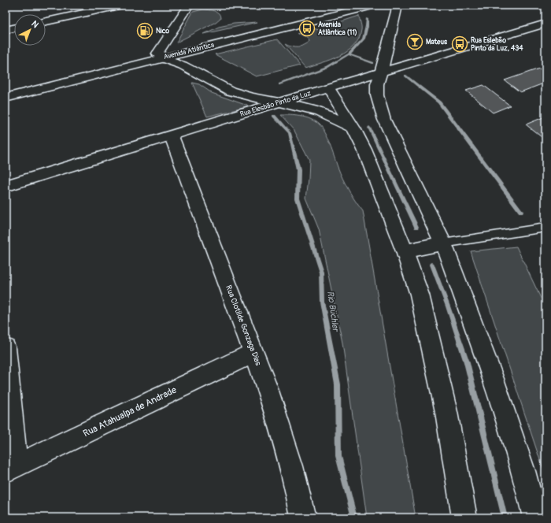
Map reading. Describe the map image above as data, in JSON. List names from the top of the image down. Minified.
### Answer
{"streets":{"street":["Avenida Atlântica","Rua Elesbão Pinto da Luz","Rua Clotilde Gonzaga Dias","Rua Atahualpa de Andrade"]},"crossings":[["Rua Elesbão Pinto da Luz","Rua Clotilde Gonzaga Dias"],["Rua Clotilde Gonzaga Dias","Rua Atahualpa de Andrade"]],"water":["Rio Büchler"],"places":{"bus stop":["Avenida Atlântica (11)","Rua Eslebão Pinto da Luz, 434"],"fuel station":["Nico"],"bar":["Mateus"]},"north":"top right"}
